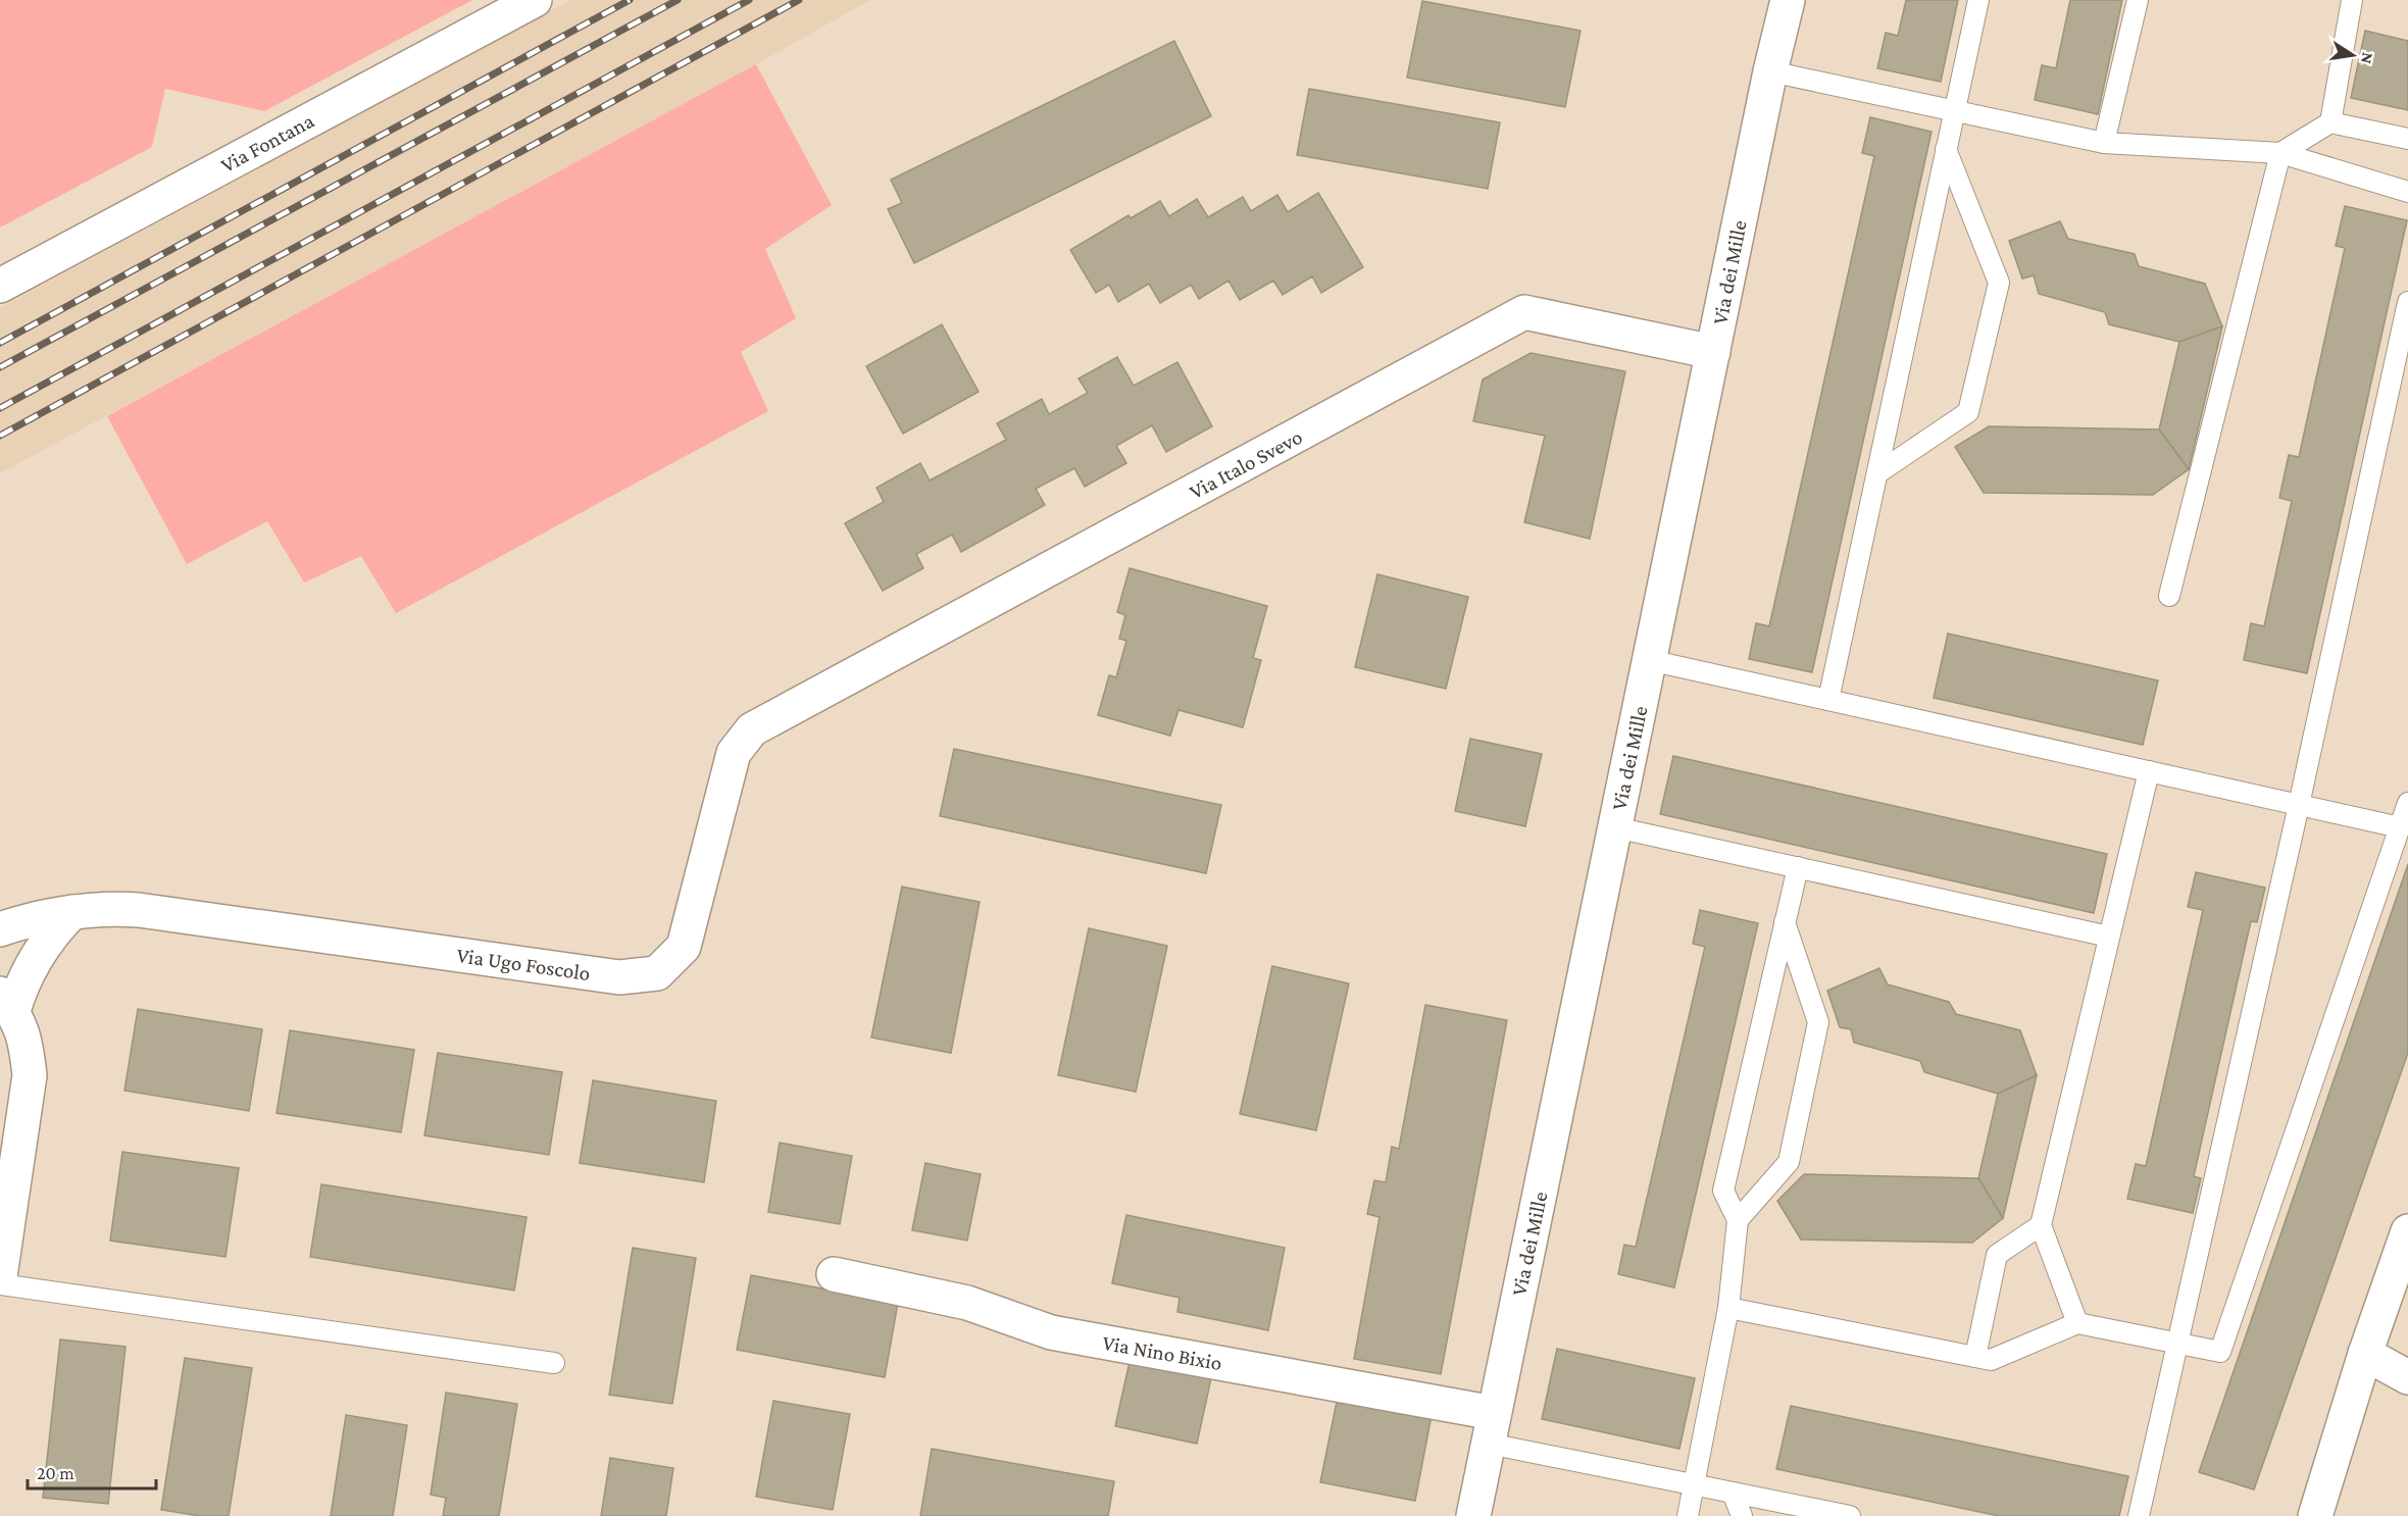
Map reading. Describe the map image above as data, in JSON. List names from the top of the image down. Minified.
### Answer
{"streets":{"street":["Via Fontana","Via dei Mille","Via Italo Svevo","Via Ugo Foscolo","Via Nino Bixio"]},"crossings":[["Via dei Mille","Via Italo Svevo"],["Via dei Mille","Via Nino Bixio"],["Via Italo Svevo","Via Ugo Foscolo"]],"scale_bar":"20 m","north":"right"}
